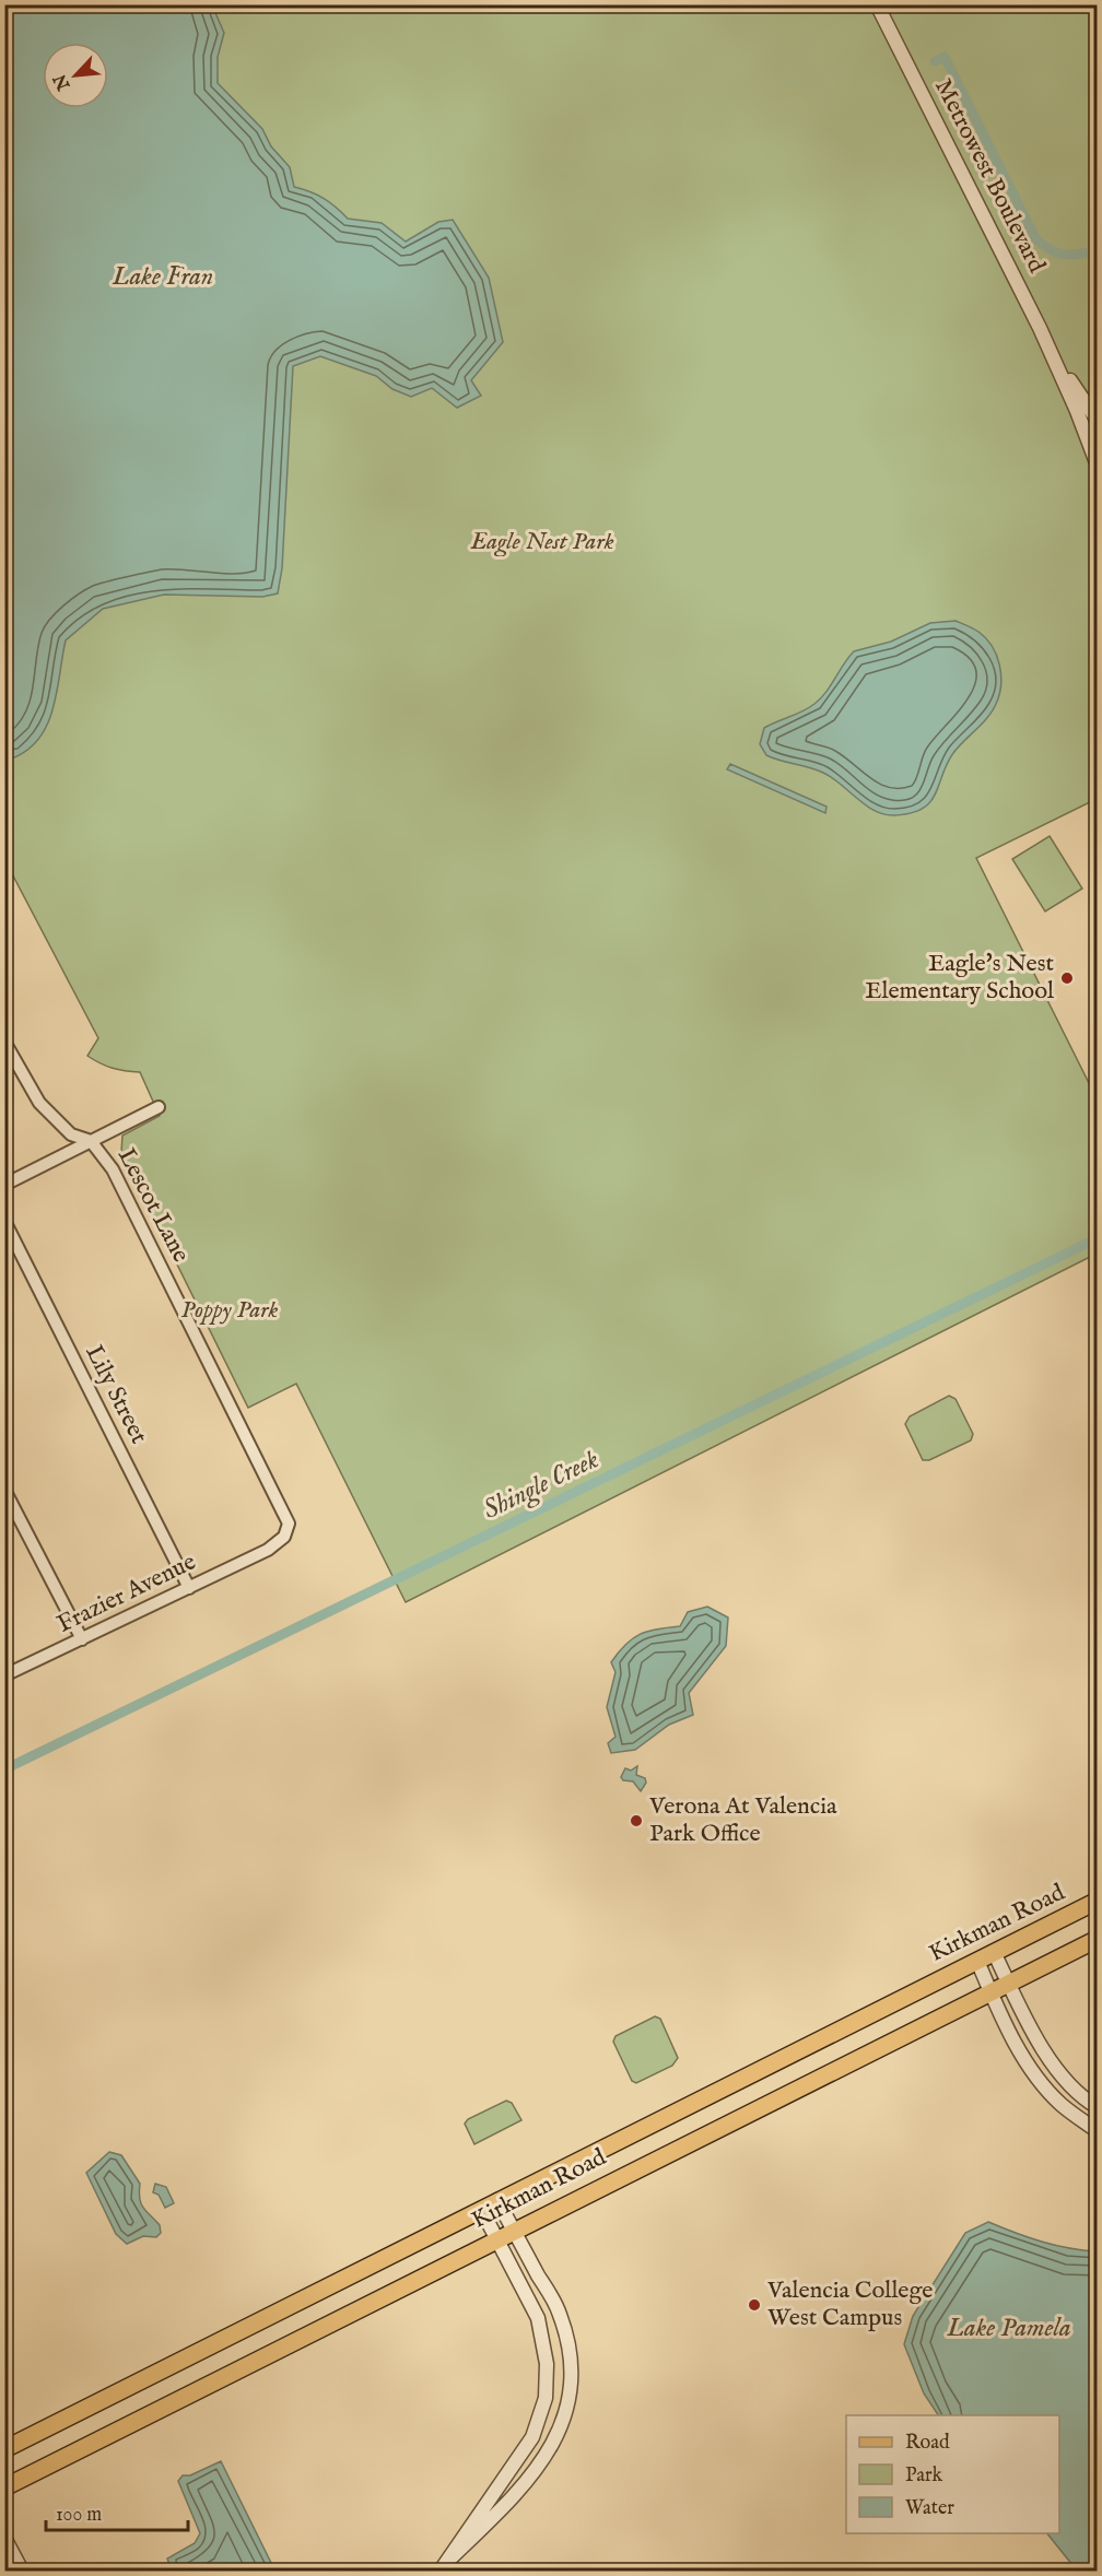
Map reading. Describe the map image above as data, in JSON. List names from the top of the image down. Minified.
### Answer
{"streets":{"main road":["Kirkman Road"],"street":["Metrowest Boulevard","Lescot Lane","Lily Street","Frazier Avenue"]},"crossings":[["Lescot Lane","Frazier Avenue"],["Lily Street","Frazier Avenue"]],"water":["Lake Fran","Shingle Creek","Lake Pamela"],"parks":["Eagle Nest Park","Poppy Park"],"places":["Eagle's Nest Elementary School","Verona At Valencia Park Office","Valencia College West Campus"],"legend":["Road","Park","Water"],"scale_bar":"100 m","north":"bottom left"}
